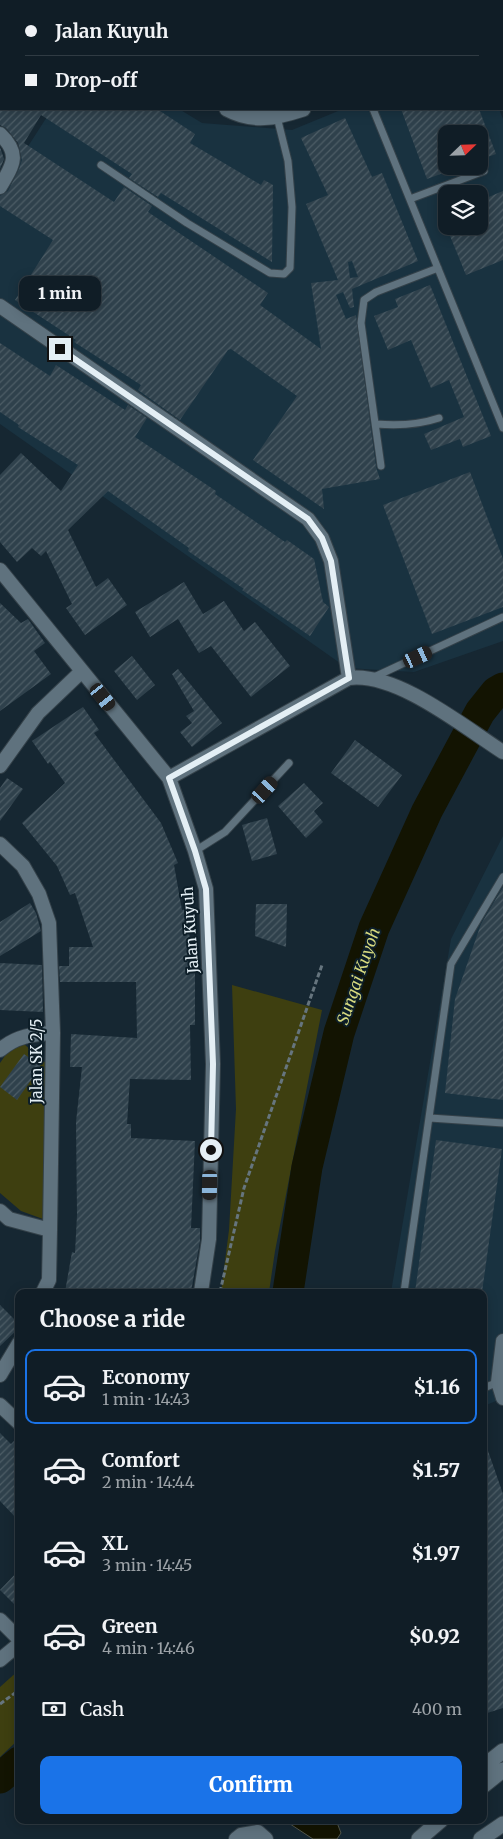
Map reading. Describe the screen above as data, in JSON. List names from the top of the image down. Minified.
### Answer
{"streets":{"street":["Jalan Kuyuh","Jalan SK 2/5"]},"water":["Sungai Kuyoh"],"north":"top right","page":{"banner":["Jalan Kuyuh","Drop-off"],"bubble":"1 min","heading":"Choose a ride","list":[{"name":"Economy","note":"1 min · 14:43","value":"$1.16"},{"name":"Comfort","note":"2 min · 14:44","value":"$1.57"},{"name":"XL","note":"3 min · 14:45","value":"$1.97"},{"name":"Green","note":"4 min · 14:46","value":"$0.92"}],"pay":["Cash","400 m"],"buttons":"Confirm"}}
